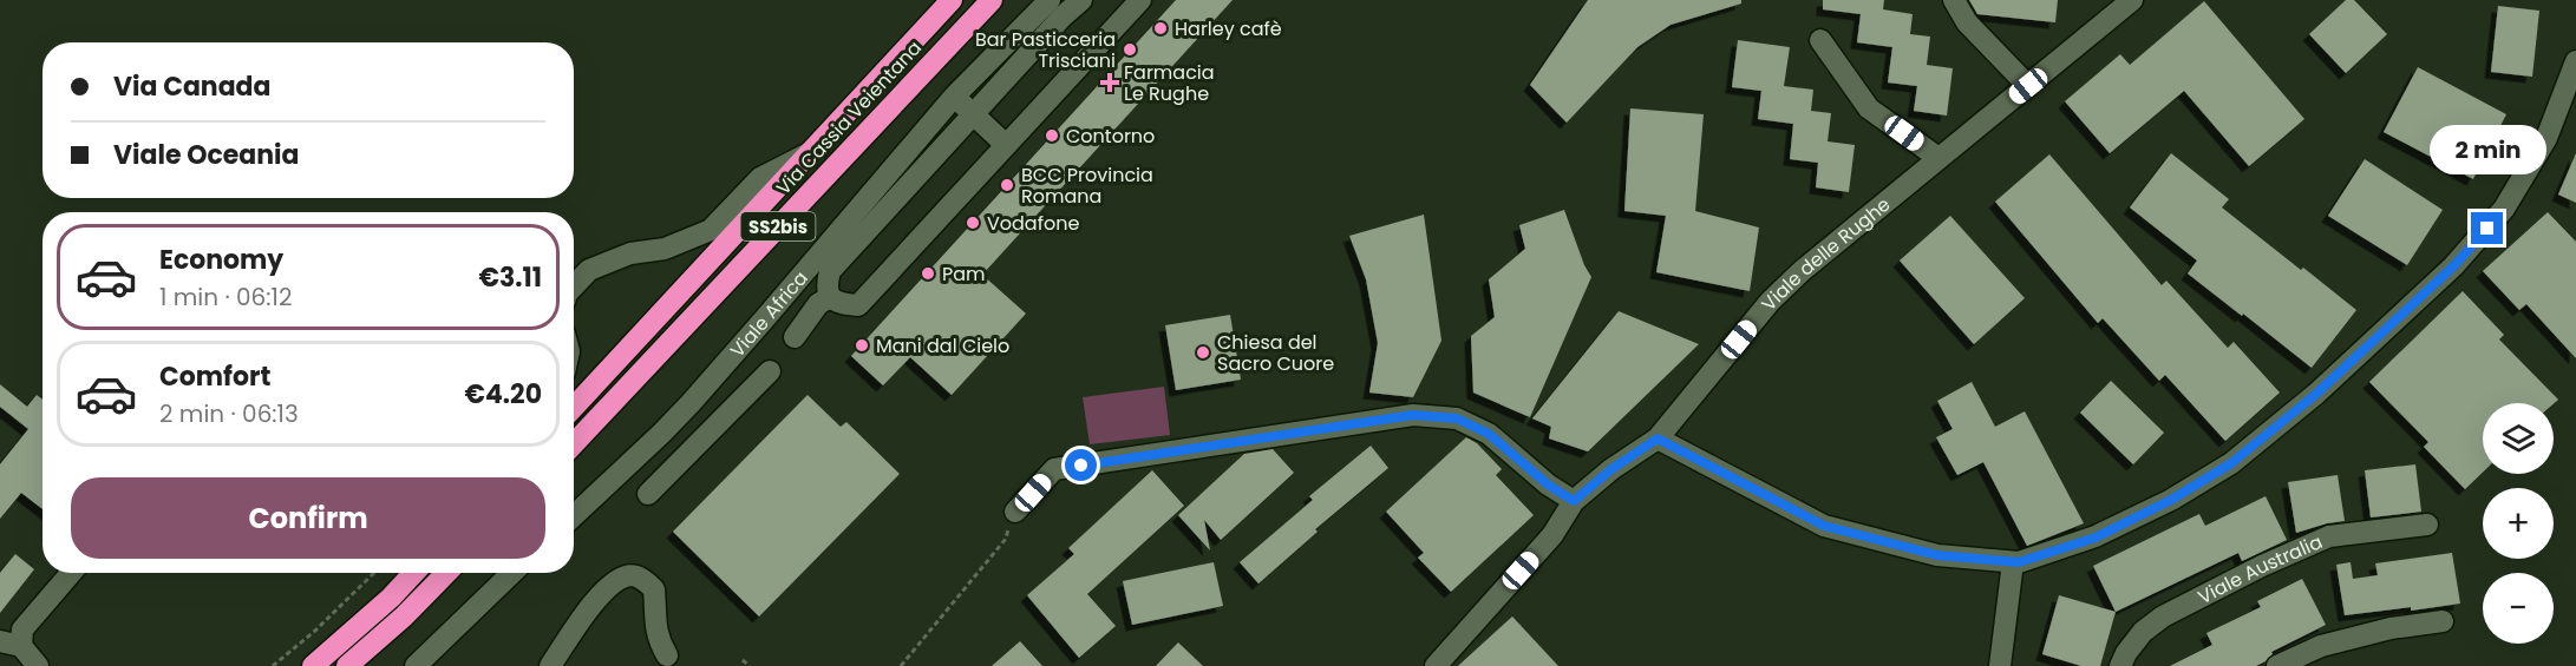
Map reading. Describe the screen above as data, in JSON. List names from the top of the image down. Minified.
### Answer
{"streets":{"highway":["Via Cassia Veientana","SS2bis"],"street":["Viale delle Rughe","Viale Africa","Viale Australia"]},"places":{"other":["Harley cafè","Bar Pasticceria Trisciani","Contorno","BCC Provincia Romana","Vodafone","Pam","Mani dal Cielo","Chiesa del Sacro Cuore"],"health":["Farmacia Le Rughe"]},"page":{"banner":["Via Canada","Viale Oceania"],"bubble":"2 min","list":[{"name":"Economy","note":"1 min · 06:12","value":"€3.11"},{"name":"Comfort","note":"2 min · 06:13","value":"€4.20"}],"map_buttons":["+","−"],"buttons":"Confirm"}}
